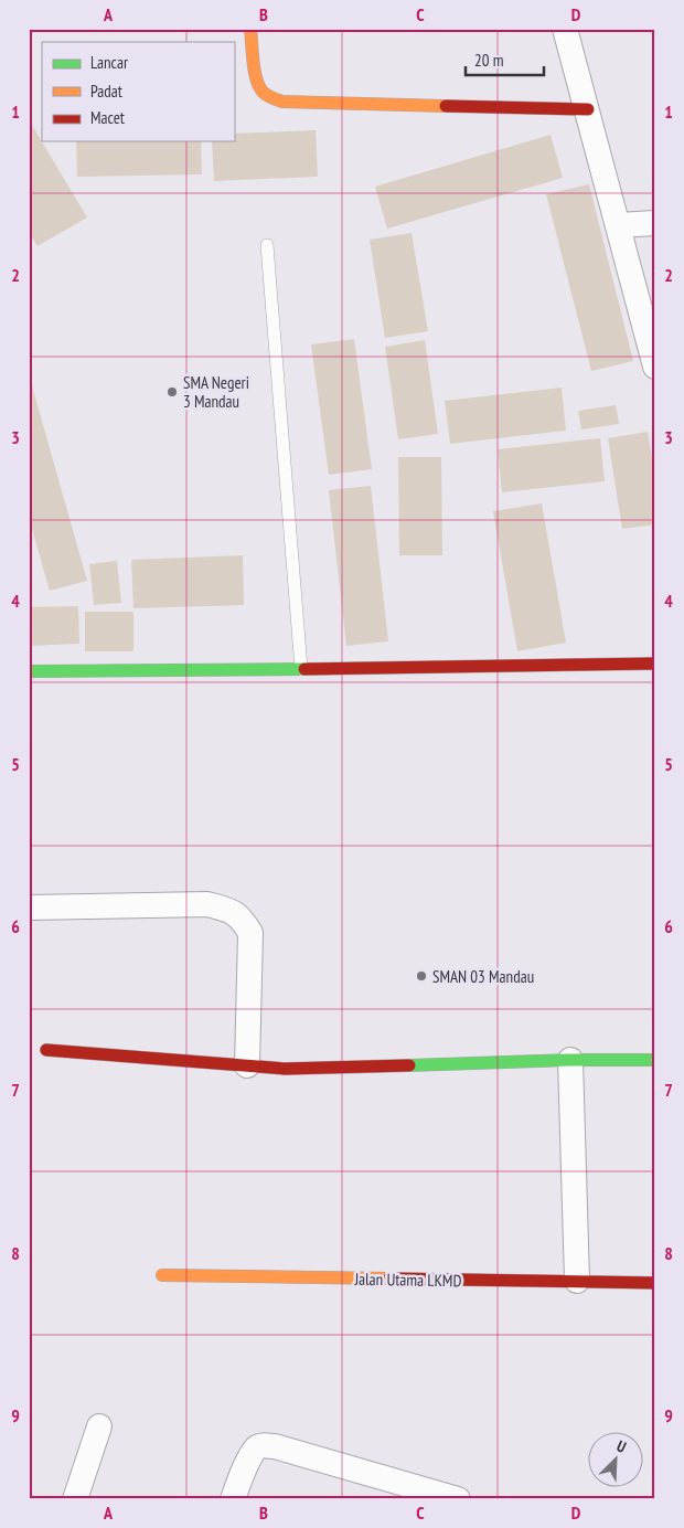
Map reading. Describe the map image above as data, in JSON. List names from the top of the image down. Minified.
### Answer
{"streets":{"street":["Jalan Utama LKMD"]},"places":["SMA Negeri 3 Mandau","SMAN 03 Mandau"],"legend":["Lancar","Padat","Macet"],"scale_bar":"20 m","north":"top right","grid":{"columns":["A","B","C","D"],"rows":["1","2","3","4","5","6","7","8","9"]}}
